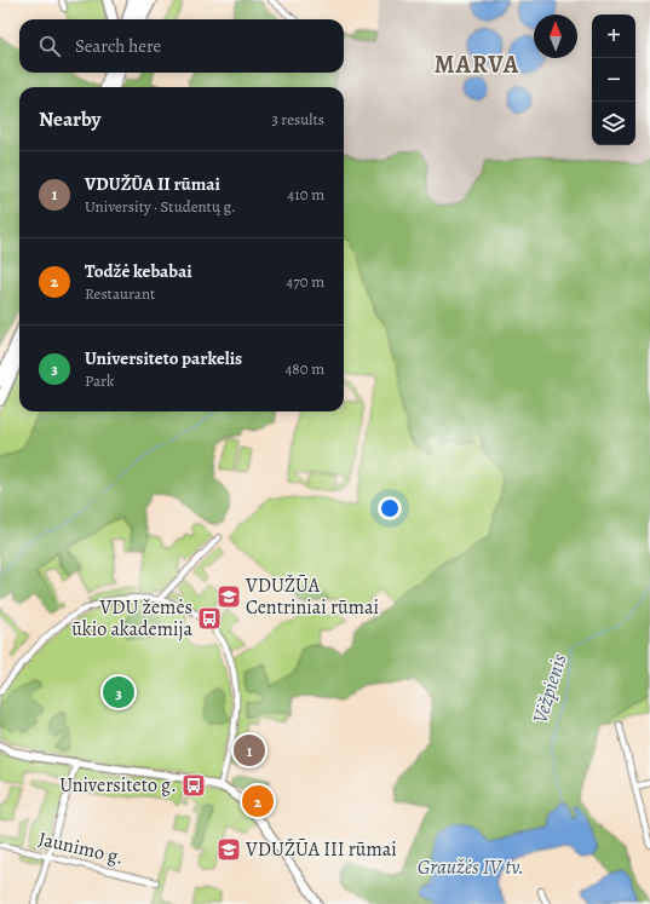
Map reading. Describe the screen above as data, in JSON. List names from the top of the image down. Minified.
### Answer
{"streets":{"street":["Jaunimo g."]},"districts":["MARVA"],"water":["Vėžpienis","Graužės IV tv."],"places":{"school or university":["VDUŽŪA Centriniai rūmai","VDUŽŪA III rūmai"],"bus stop":["VDU žemės ūkio akademija","Universiteto g."]},"north":"top","page":{"map_buttons":["+","−"],"search":"Search here","heading":["Nearby","3 results"],"list":[{"mark":"1","name":"VDUŽŪA II rūmai","note":"University · Studentų g.","value":"410 m"},{"mark":"2","name":"Todžė kebabai","note":"Restaurant","value":"470 m"},{"mark":"3","name":"Universiteto parkelis","note":"Park","value":"480 m"}],"pins":["3","1","2"]}}
